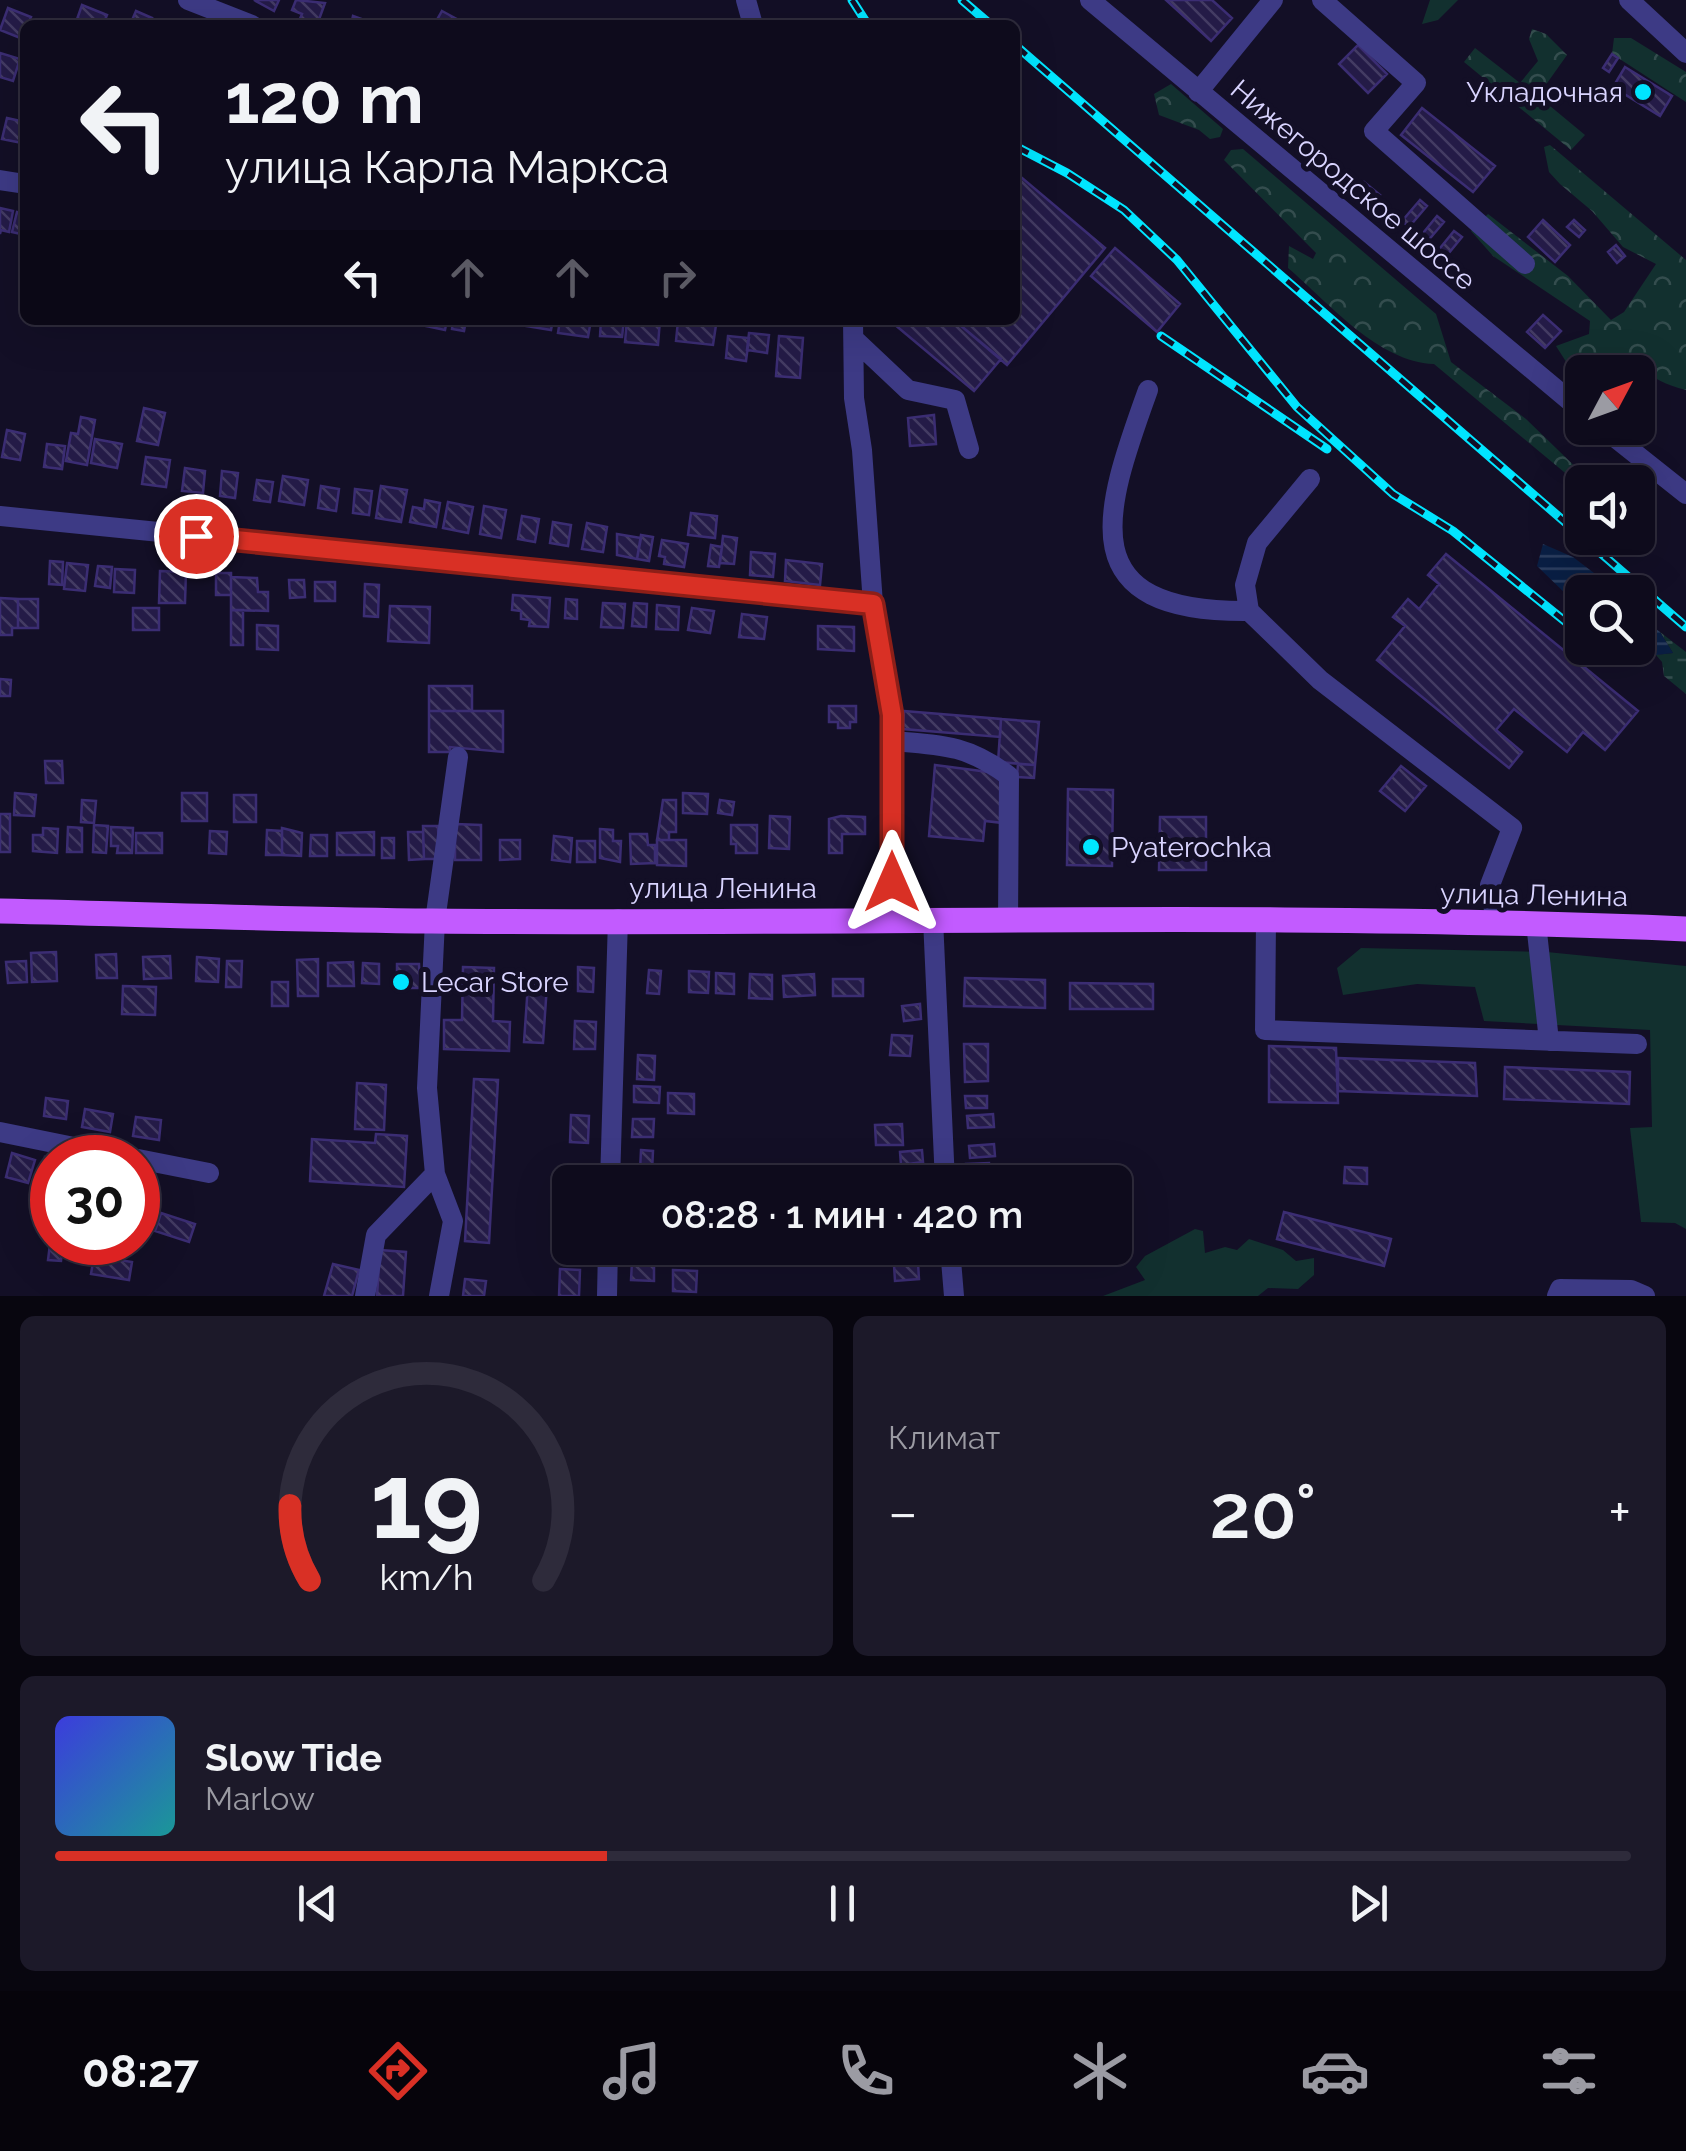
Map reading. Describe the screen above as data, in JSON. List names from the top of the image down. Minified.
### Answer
{"streets":{"main road":["улица Ленина"],"street":["Нижегородское шоссе"]},"places":["Укладочная","Pyaterochka","Lecar Store"],"north":"top right","page":{"turn":["120 m","улица Карла Маркса"],"limit":"30","trip":"08:28 · 1 мин · 420 m","tile":"Климат","heat":["−","20°","+"],"song":["Slow Tide","Marlow"],"tabs":"08:27","gauge":["19","km/h"]}}
